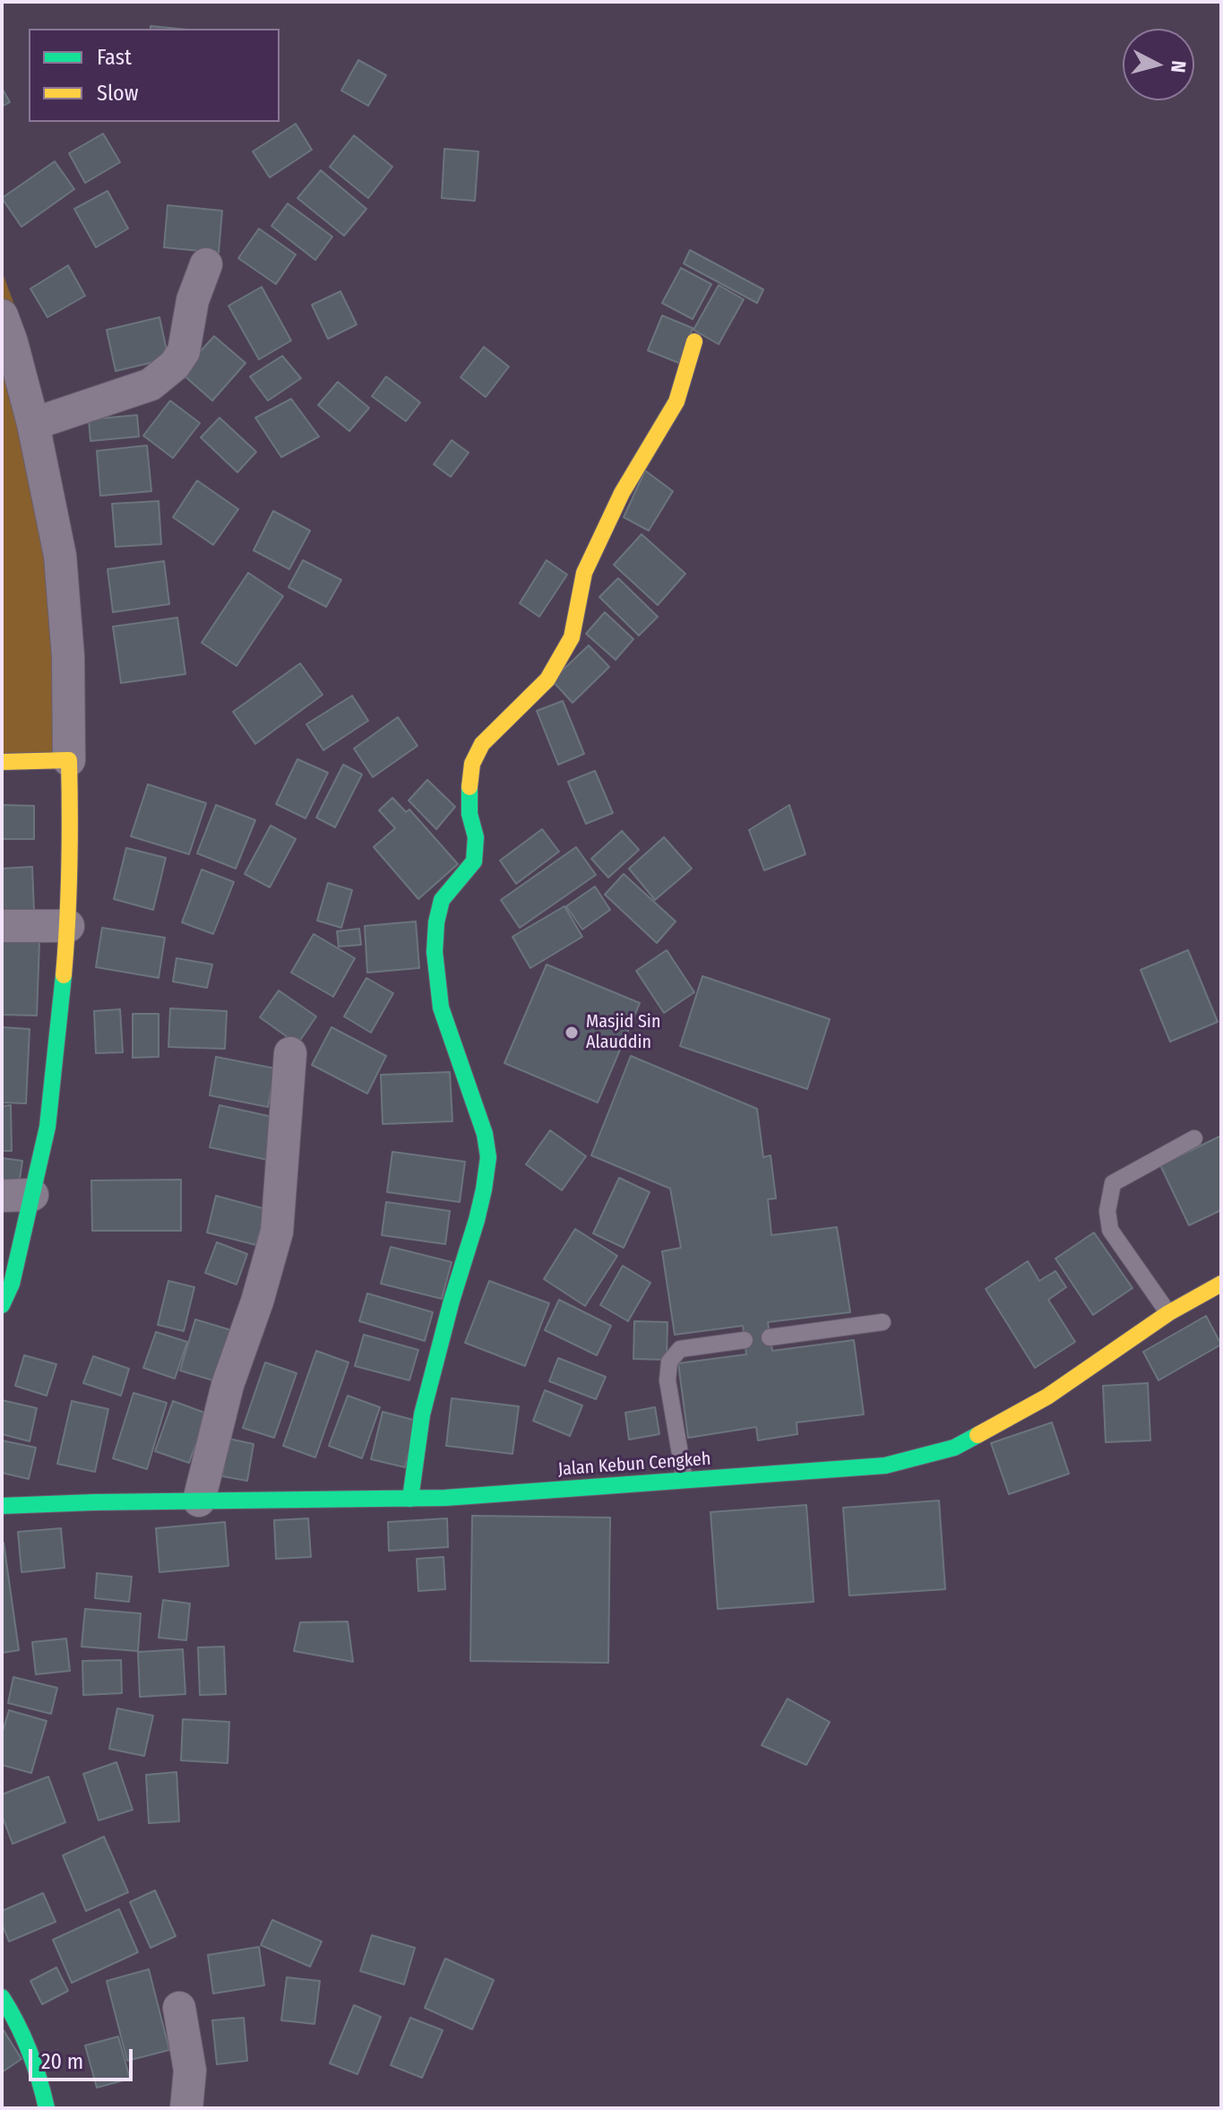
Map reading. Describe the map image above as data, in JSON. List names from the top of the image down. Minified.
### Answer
{"streets":{"street":["Jalan Kebun Cengkeh"]},"places":["Masjid Sin Alauddin"],"legend":["Fast","Slow"],"scale_bar":"20 m","north":"right"}
